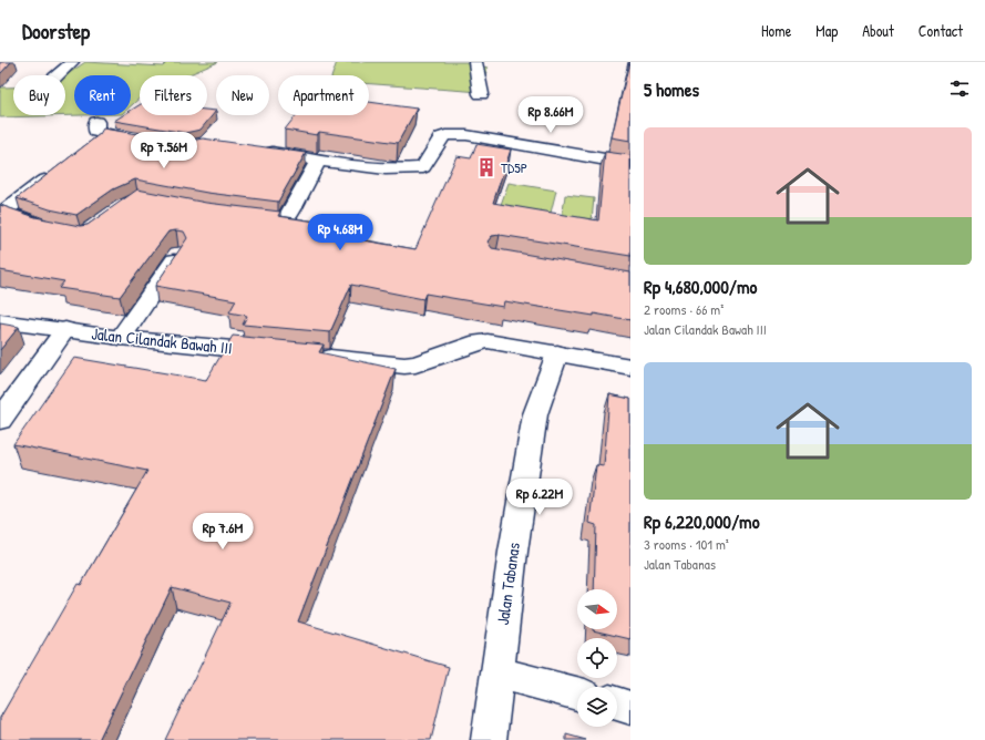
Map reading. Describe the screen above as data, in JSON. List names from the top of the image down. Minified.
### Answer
{"streets":{"street":["Jalan Cilandak Bawah III","Jalan Tabanas"]},"places":{"building":["TD5P"]},"north":"right","page":{"header":"Doorstep","nav":["Home","Map","About","Contact"],"heading":"5 homes","chip":["Buy","Rent","Filters","New","Apartment"],"price":["Rp 8.66M","Rp 7.56M","Rp 4.68M","Rp 6.22M","Rp 7.6M"],"list":[{"name":"Rp 4,680,000/mo","note":"2 rooms · 66 m² · Jalan Cilandak Bawah III"},{"name":"Rp 6,220,000/mo","note":"3 rooms · 101 m² · Jalan Tabanas"}]}}
